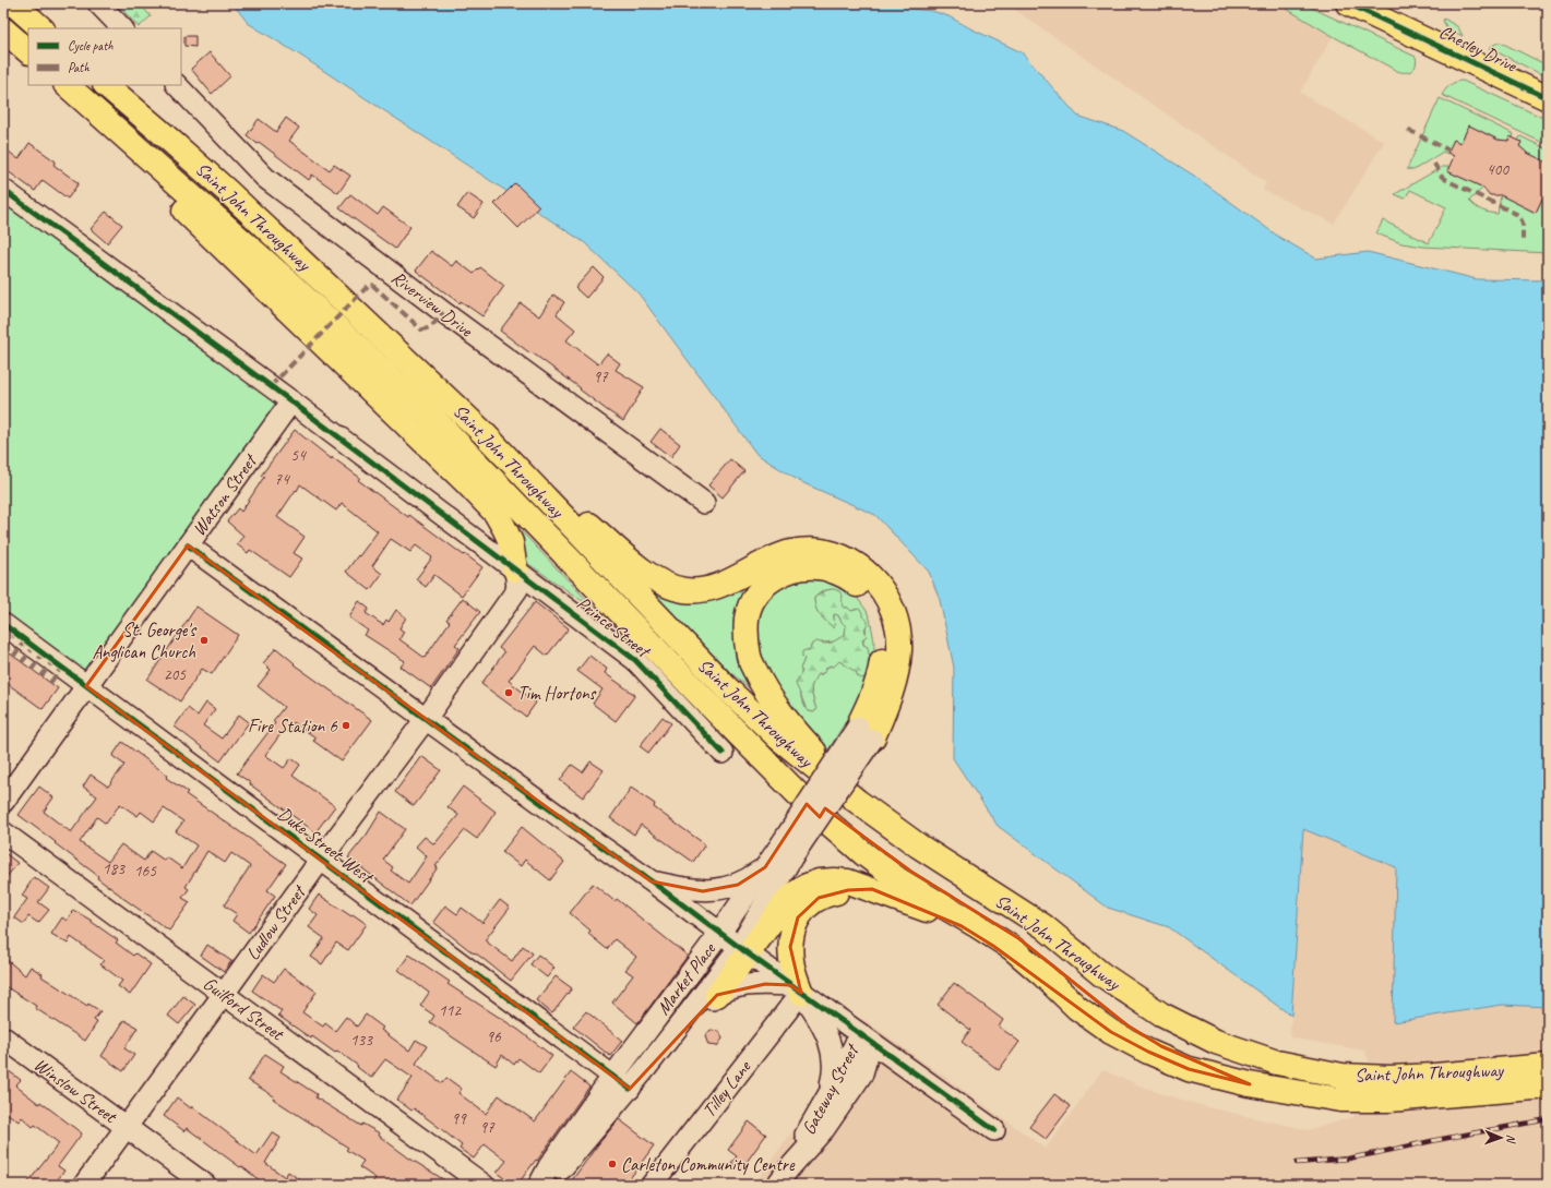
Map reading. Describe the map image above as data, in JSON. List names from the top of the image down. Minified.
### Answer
{"streets":{"main road":["Chesley Drive","Saint John Throughway"],"street":["Riverview Drive","Watson Street","Prince Street","Duke Street West","Ludlow Street","Market Place","Guilford Street","Tilley Lane","Winslow Street","Gateway Street"]},"crossings":[["Watson Street","Prince Street"],["Watson Street","Duke Street West"],["Prince Street","Ludlow Street"],["Duke Street West","Ludlow Street"],["Duke Street West","Market Place"],["Ludlow Street","Guilford Street"],["Ludlow Street","Winslow Street"]],"places":["St. George's Anglican Church","Tim Hortons","Fire Station 6","Carleton Community Centre"],"house_numbers":["400","97","54","74","205","183","165","112","96","133","99","97"],"legend":["Cycle path","Path"],"north":"right"}
